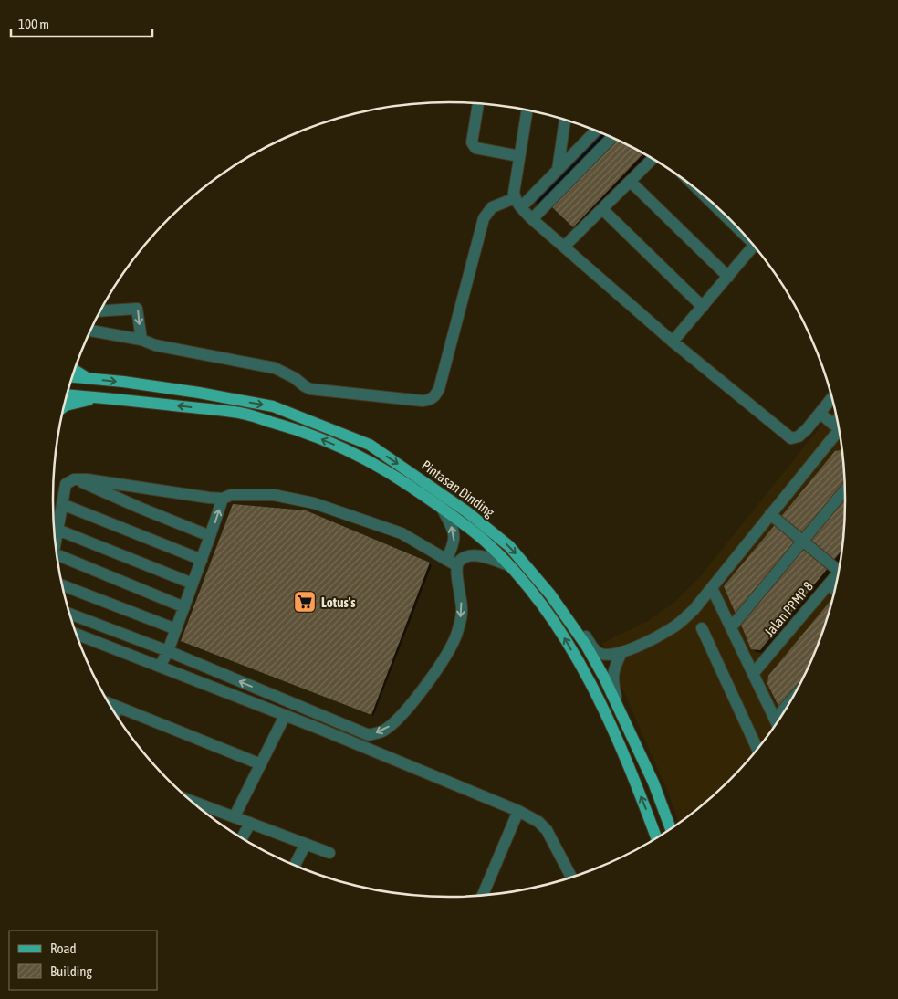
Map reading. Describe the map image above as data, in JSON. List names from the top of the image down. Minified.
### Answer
{"streets":{"main road":["Pintasan Dinding"],"street":["Jalan PPMP 8"]},"places":{"supermarket":["Lotus's"]},"legend":["Road","Building"],"scale_bar":"100 m"}
